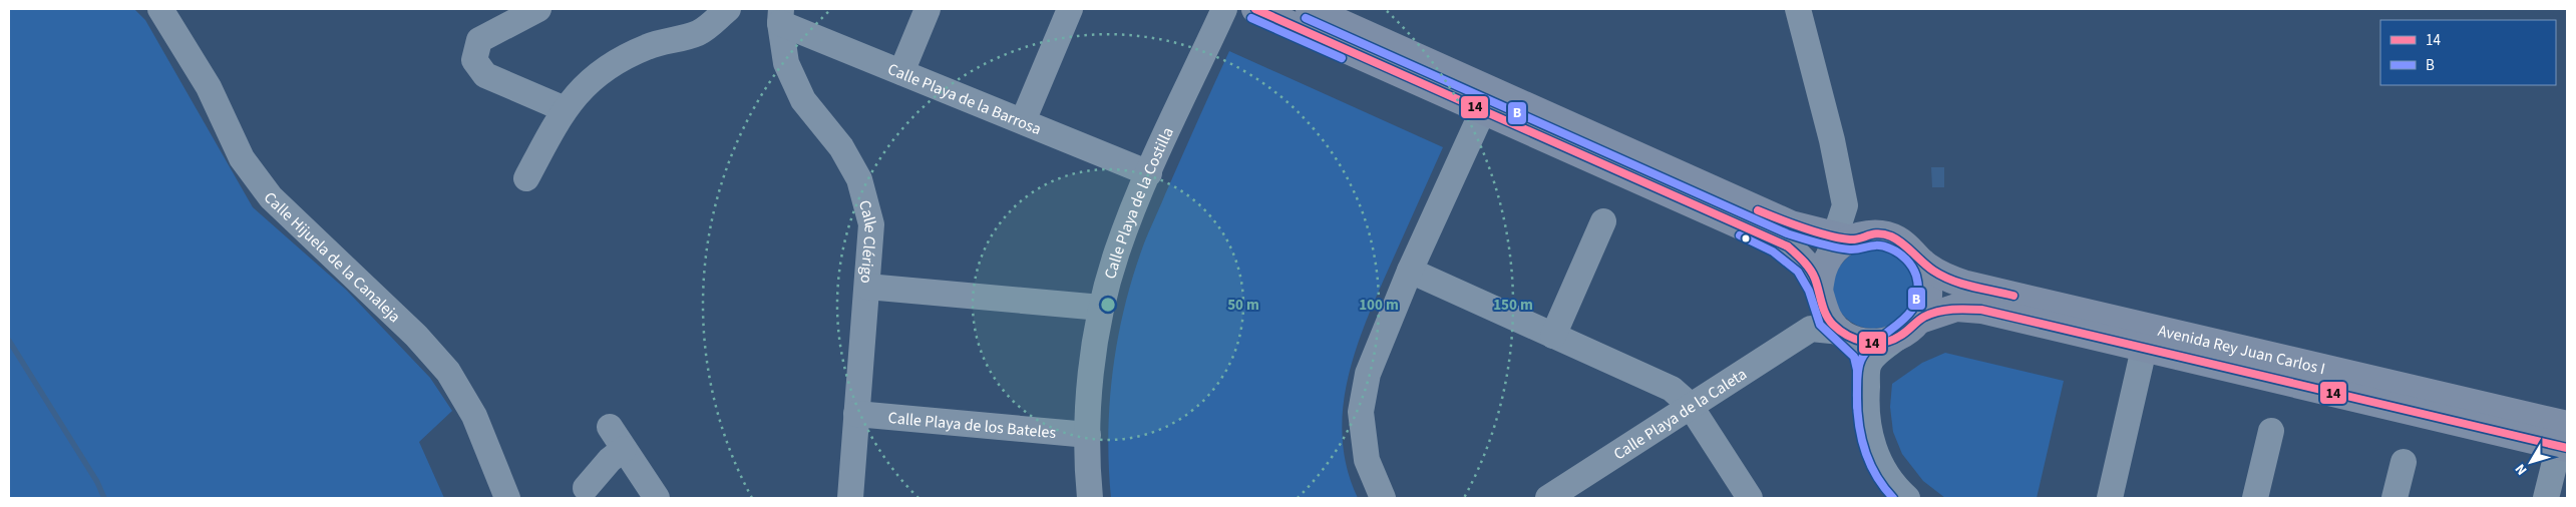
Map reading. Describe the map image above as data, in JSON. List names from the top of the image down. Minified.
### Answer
{"streets":{"main road":["Avenida Rey Juan Carlos I"],"street":["Calle Playa de la Barrosa","Calle Playa de la Costilla","Calle Clérigo","Calle Hijuela de la Canaleja","Calle Playa de la Caleta","Calle Playa de los Bateles"]},"crossings":[["Calle Playa de la Barrosa","Calle Playa de la Costilla"],["Calle Playa de la Barrosa","Calle Clérigo"],["Calle Playa de la Costilla","Calle Playa de los Bateles"],["Calle Clérigo","Calle Playa de los Bateles"]],"lines":["transit line 14","transit line B"],"legend":["14","B"],"north":"bottom left","rings":["50 m","100 m","150 m"]}
